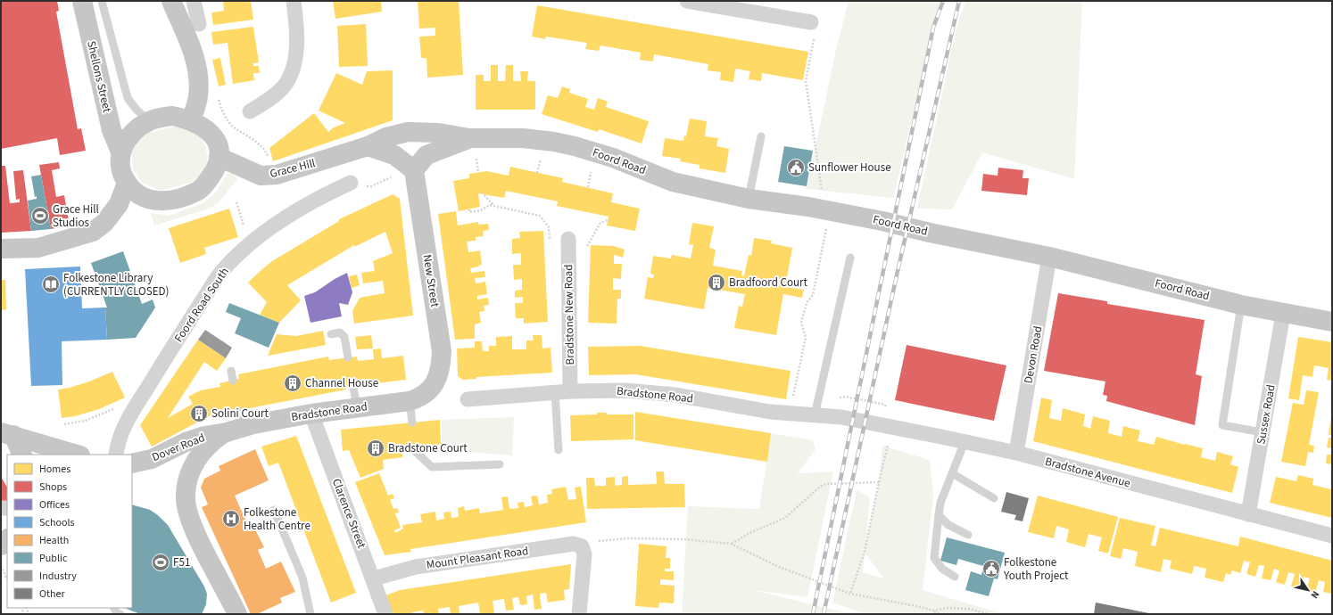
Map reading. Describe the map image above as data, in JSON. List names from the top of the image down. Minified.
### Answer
{"streets":{"main road":["Shellons Street","Foord Road","Grace Hill","New Street","Bradstone Road","Dover Road"],"street":["Foord Road South","Bradstone New Road","Devon Road","Sussex Road","Bradstone Avenue","Clarence Street","Mount Pleasant Road"]},"crossings":[["Shellons Street","Grace Hill"],["Foord Road","Grace Hill"],["Foord Road","Devon Road"],["Foord Road","Sussex Road"],["New Street","Bradstone Road"],["Bradstone New Road","Bradstone Road"],["Devon Road","Bradstone Avenue"],["Bradstone Road","Dover Road"],["Bradstone Road","Bradstone Avenue"],["Bradstone Road","Clarence Street"],["Sussex Road","Bradstone Avenue"],["Clarence Street","Mount Pleasant Road"]],"places":{"public building":["Sunflower House","Folkestone Youth Project"],"sports":["Grace Hill Studios","F51"],"building":["Bradfoord Court","Channel House","Solini Court","Bradstone Court"],"library":["Folkestone Library (CURRENTLY CLOSED)"],"hospital":["Folkestone Health Centre"]},"legend":["Homes","Shops","Offices","Schools","Health","Public","Industry","Other"],"north":"bottom right"}
